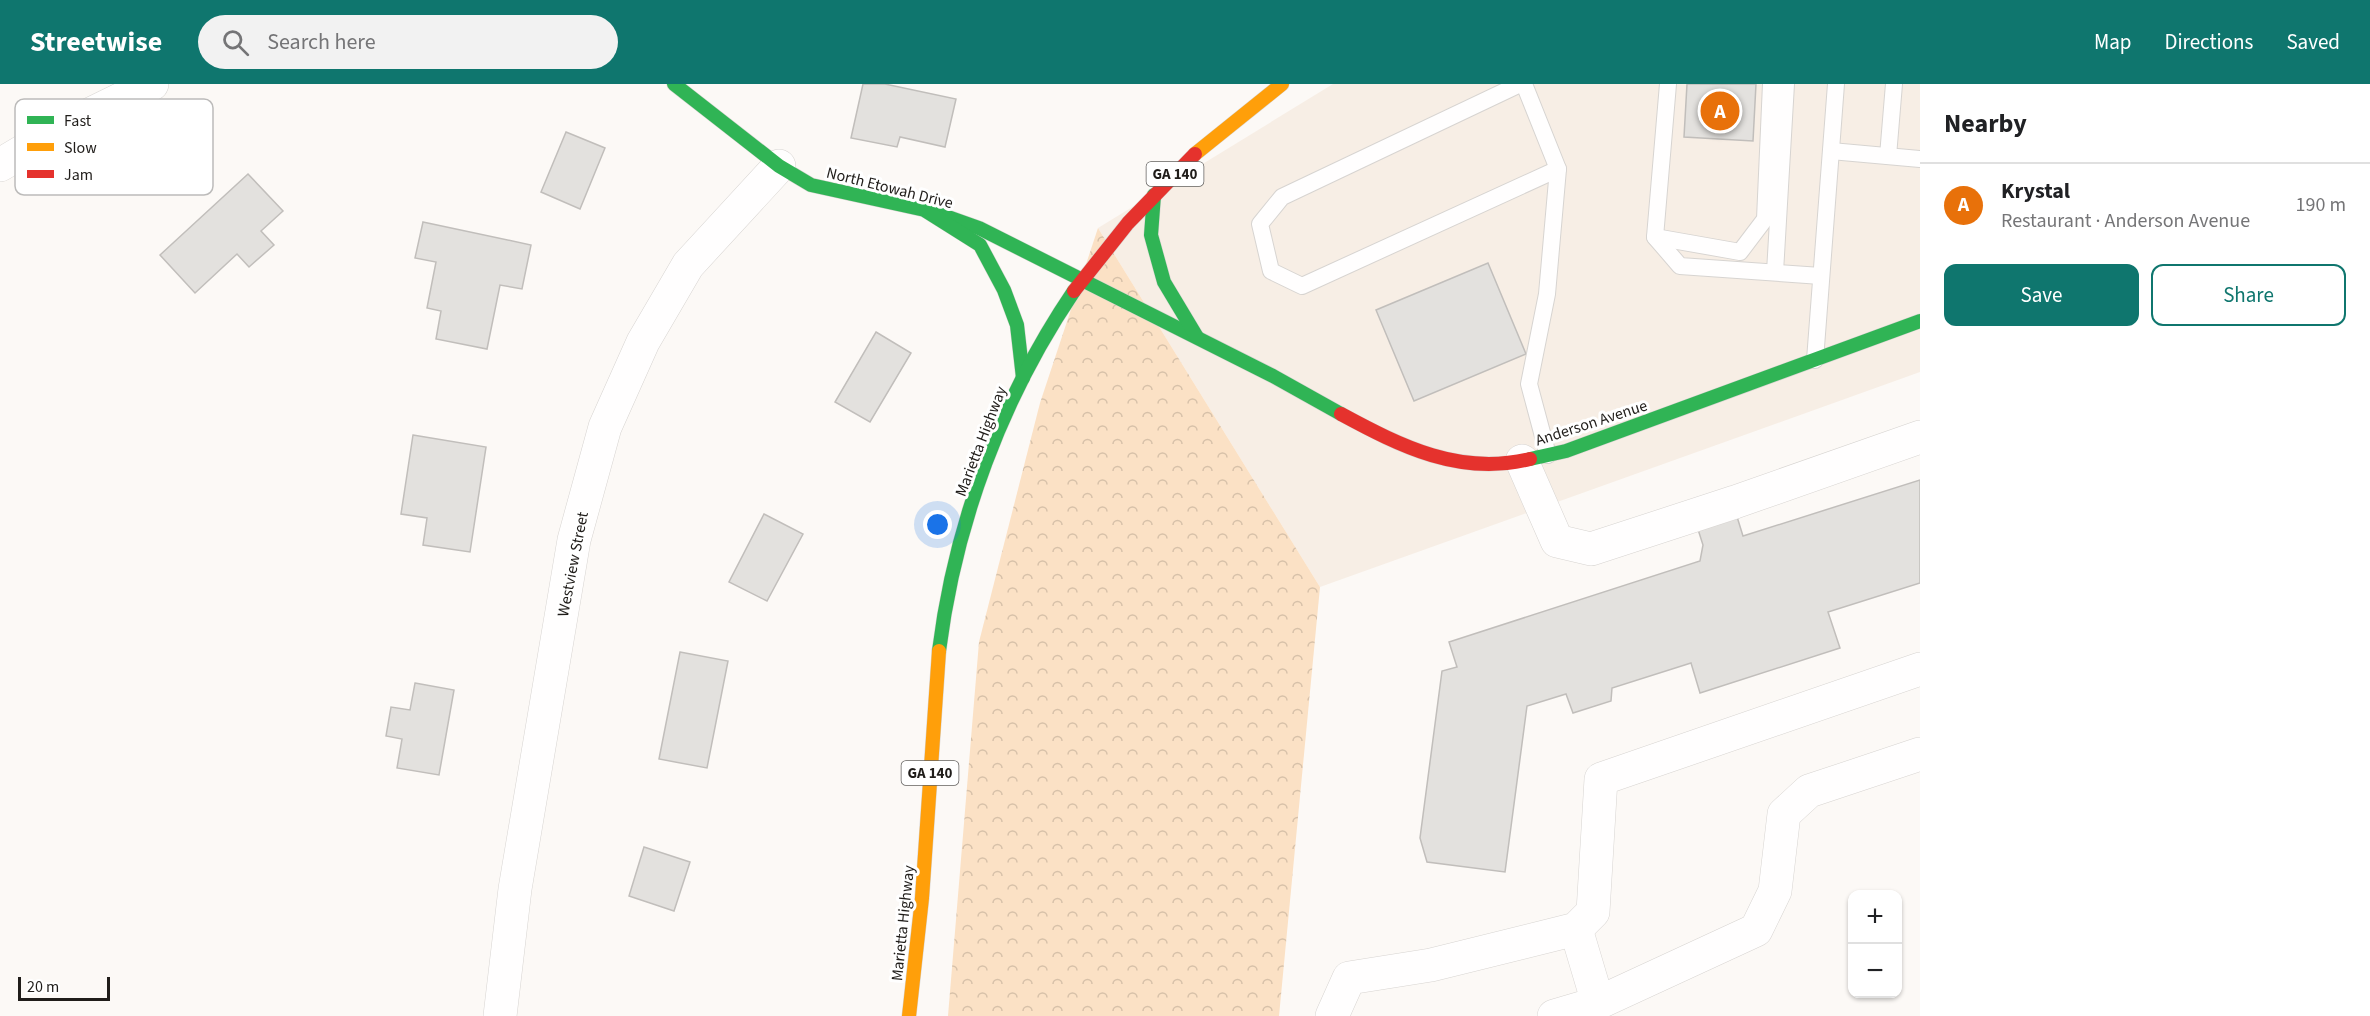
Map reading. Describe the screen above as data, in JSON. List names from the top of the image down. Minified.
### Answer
{"streets":{"main road":["GA 140","North Etowah Drive","Anderson Avenue","Marietta Highway"],"street":["Westview Street"]},"crossings":[["North Etowah Drive","Anderson Avenue"],["North Etowah Drive","Marietta Highway"],["North Etowah Drive","Westview Street"],["Anderson Avenue","Marietta Highway"]],"legend":["Fast","Slow","Jam"],"scale_bar":"20 m","page":{"header":"Streetwise","search":"Search here","nav":["Map","Directions","Saved"],"heading":"Nearby","pins":"A","list":[{"mark":"A","name":"Krystal","note":"Restaurant · Anderson Avenue","value":"190 m"}],"buttons":["Save","Share"],"map_buttons":["+","−"],"scale":"20 m"}}
